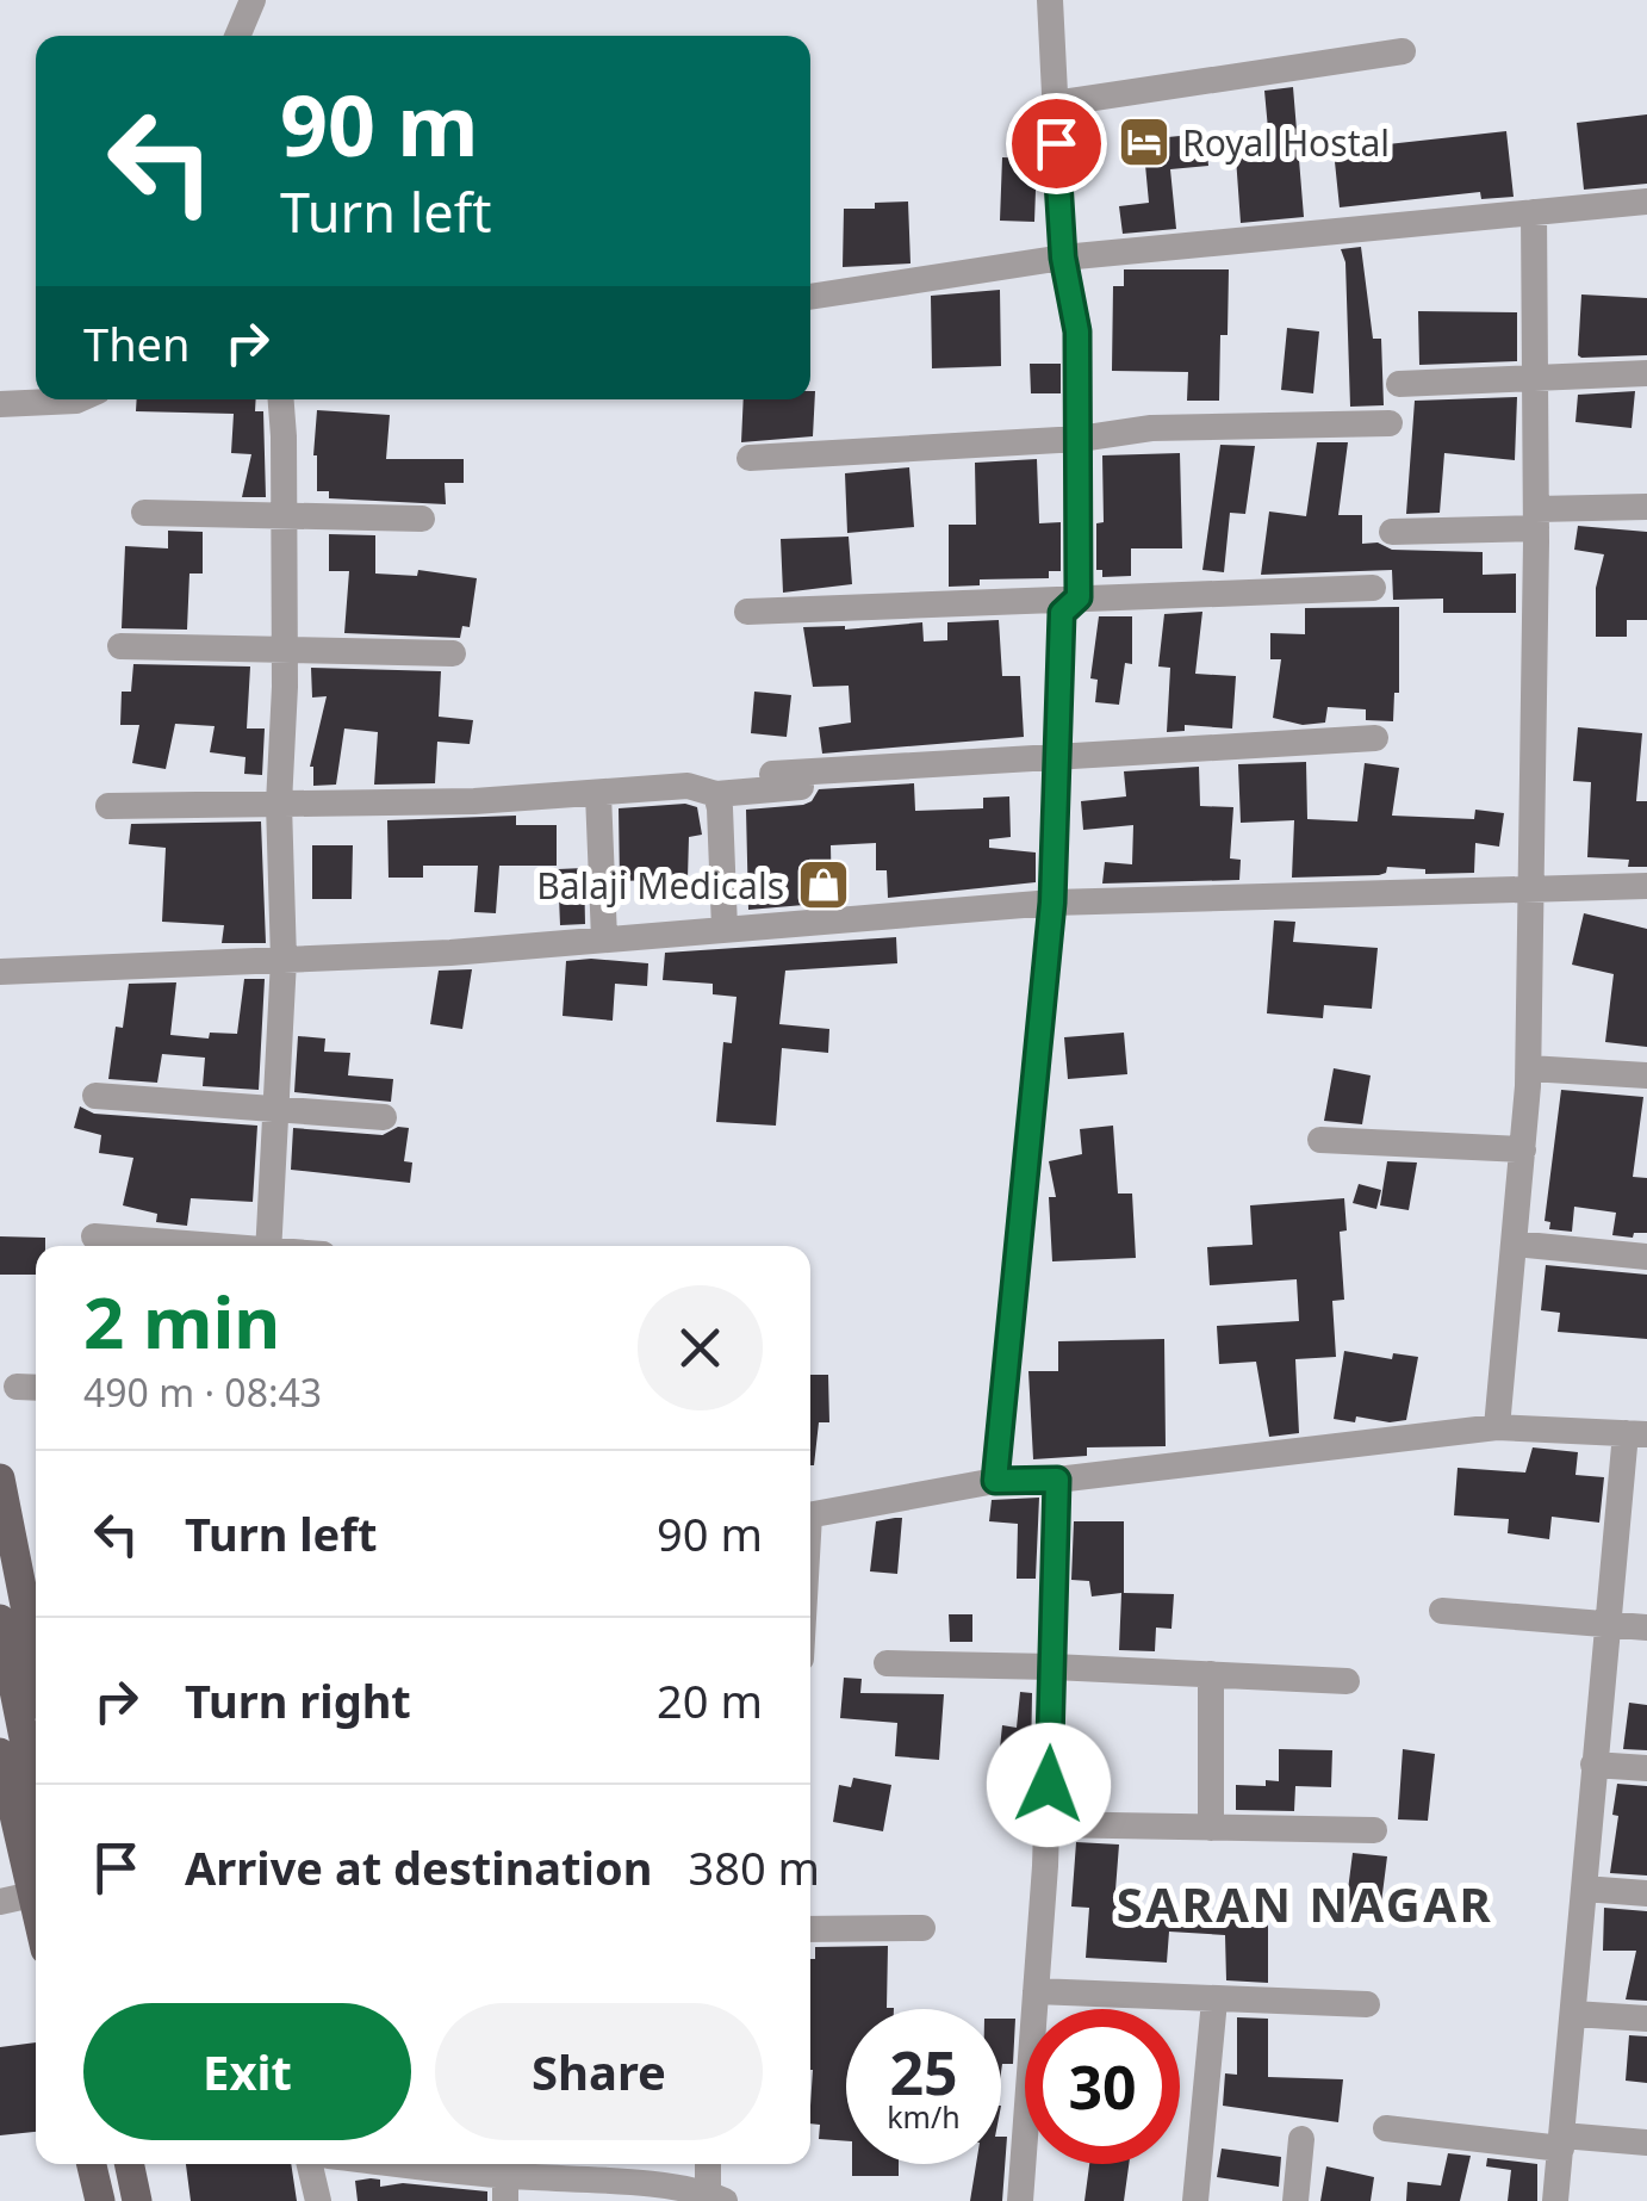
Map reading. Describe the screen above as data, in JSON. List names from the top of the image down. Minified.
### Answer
{"districts":["SARAN NAGAR"],"places":{"hotel":["Royal Hostal"],"shop":["Balaji Medicals"]},"page":{"turn":["90 m","Turn left"],"then":"Then","heading":["2 min","490 m · 08:43"],"list":[{"name":"Turn left","value":"90 m"},{"name":"Turn right","value":"20 m"},{"name":"Arrive at destination","value":"380 m"}],"buttons":["Exit","Share"],"speed":"25 km/h","limit":"30"}}
